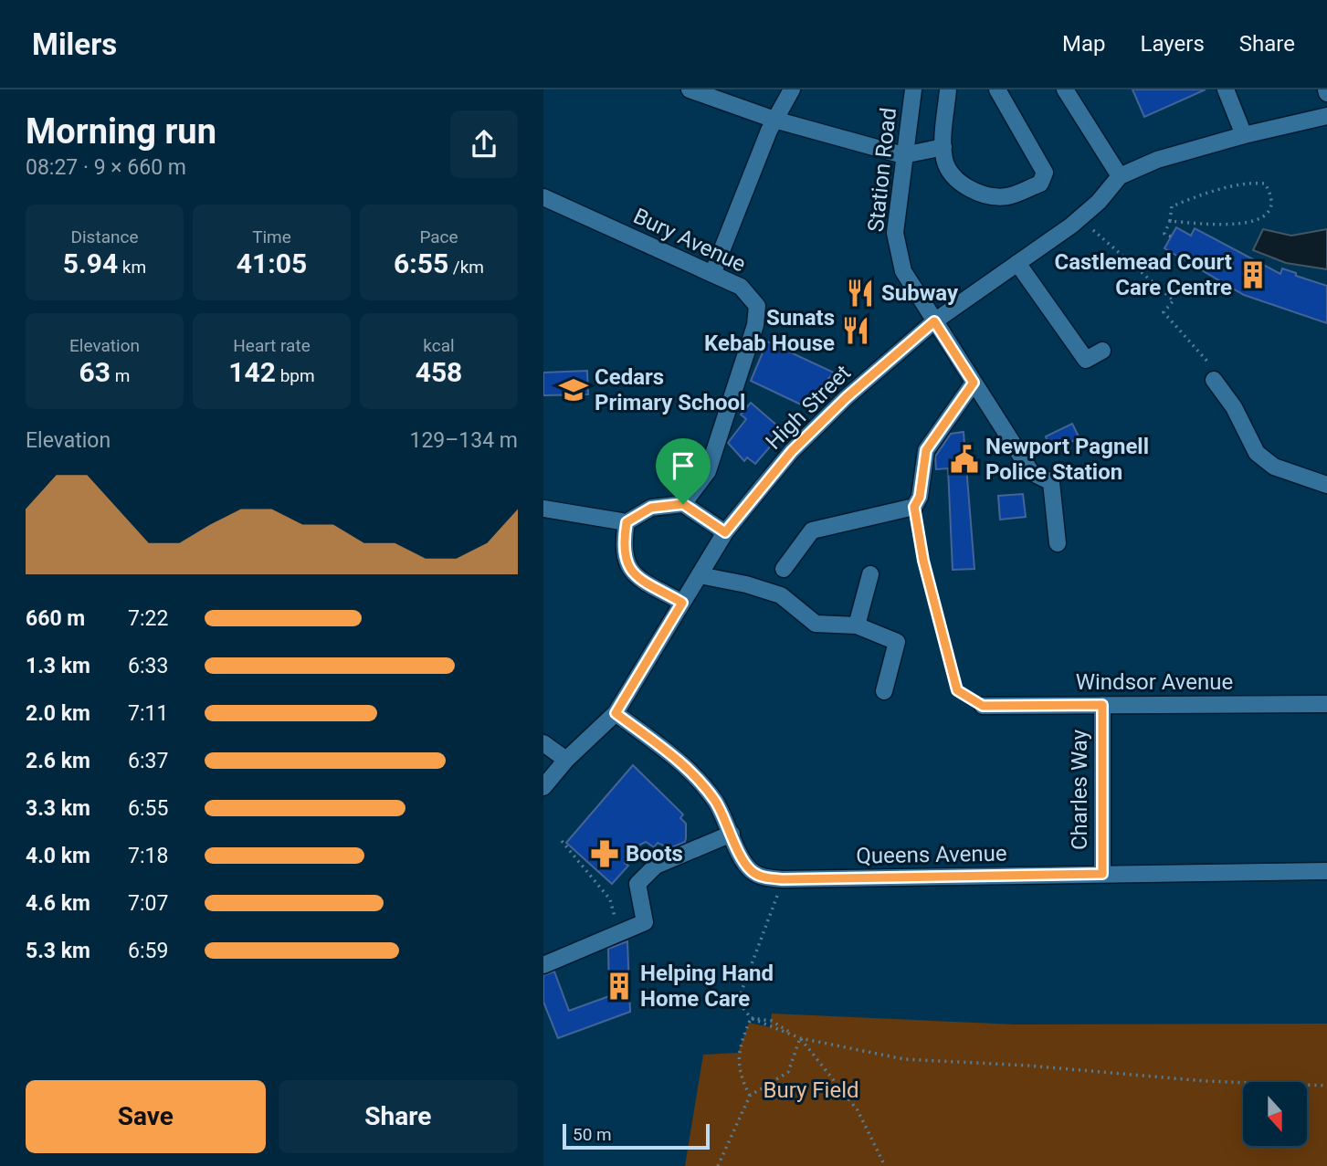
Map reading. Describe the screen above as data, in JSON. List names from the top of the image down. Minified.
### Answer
{"streets":{"street":["Station Road","Bury Avenue","High Street","Windsor Avenue","Charles Way","Queens Avenue"]},"crossings":[["Station Road","High Street"],["Bury Avenue","High Street"],["High Street","Queens Avenue"],["Windsor Avenue","Charles Way"],["Charles Way","Queens Avenue"]],"parks":["Bury Field"],"places":{"building":["Castlemead Court Care Centre","Helping Hand Home Care"],"restaurant":["Subway","Sunats Kebab House"],"school or university":["Cedars Primary School"],"public building":["Newport Pagnell Police Station"],"pharmacy":["Boots"]},"scale_bar":"50 m","north":"bottom","page":{"header":"Milers","nav":["Map","Layers","Share"],"heading":["Morning run","08:27 · 9 × 660 m"],"stats":[["Distance","5.94 km"],["Time","41:05"],["Pace","6:55 /km"],["Elevation","63 m"],["Heart rate","142 bpm"],["kcal","458"]],"chart":["Elevation","129–134 m"],"list":[{"name":"660 m","note":"7:22"},{"name":"1.3 km","note":"6:33"},{"name":"2.0 km","note":"7:11"},{"name":"2.6 km","note":"6:37"},{"name":"3.3 km","note":"6:55"},{"name":"4.0 km","note":"7:18"},{"name":"4.6 km","note":"7:07"},{"name":"5.3 km","note":"6:59"}],"buttons":["Save","Share"],"scale":"50 m"}}
